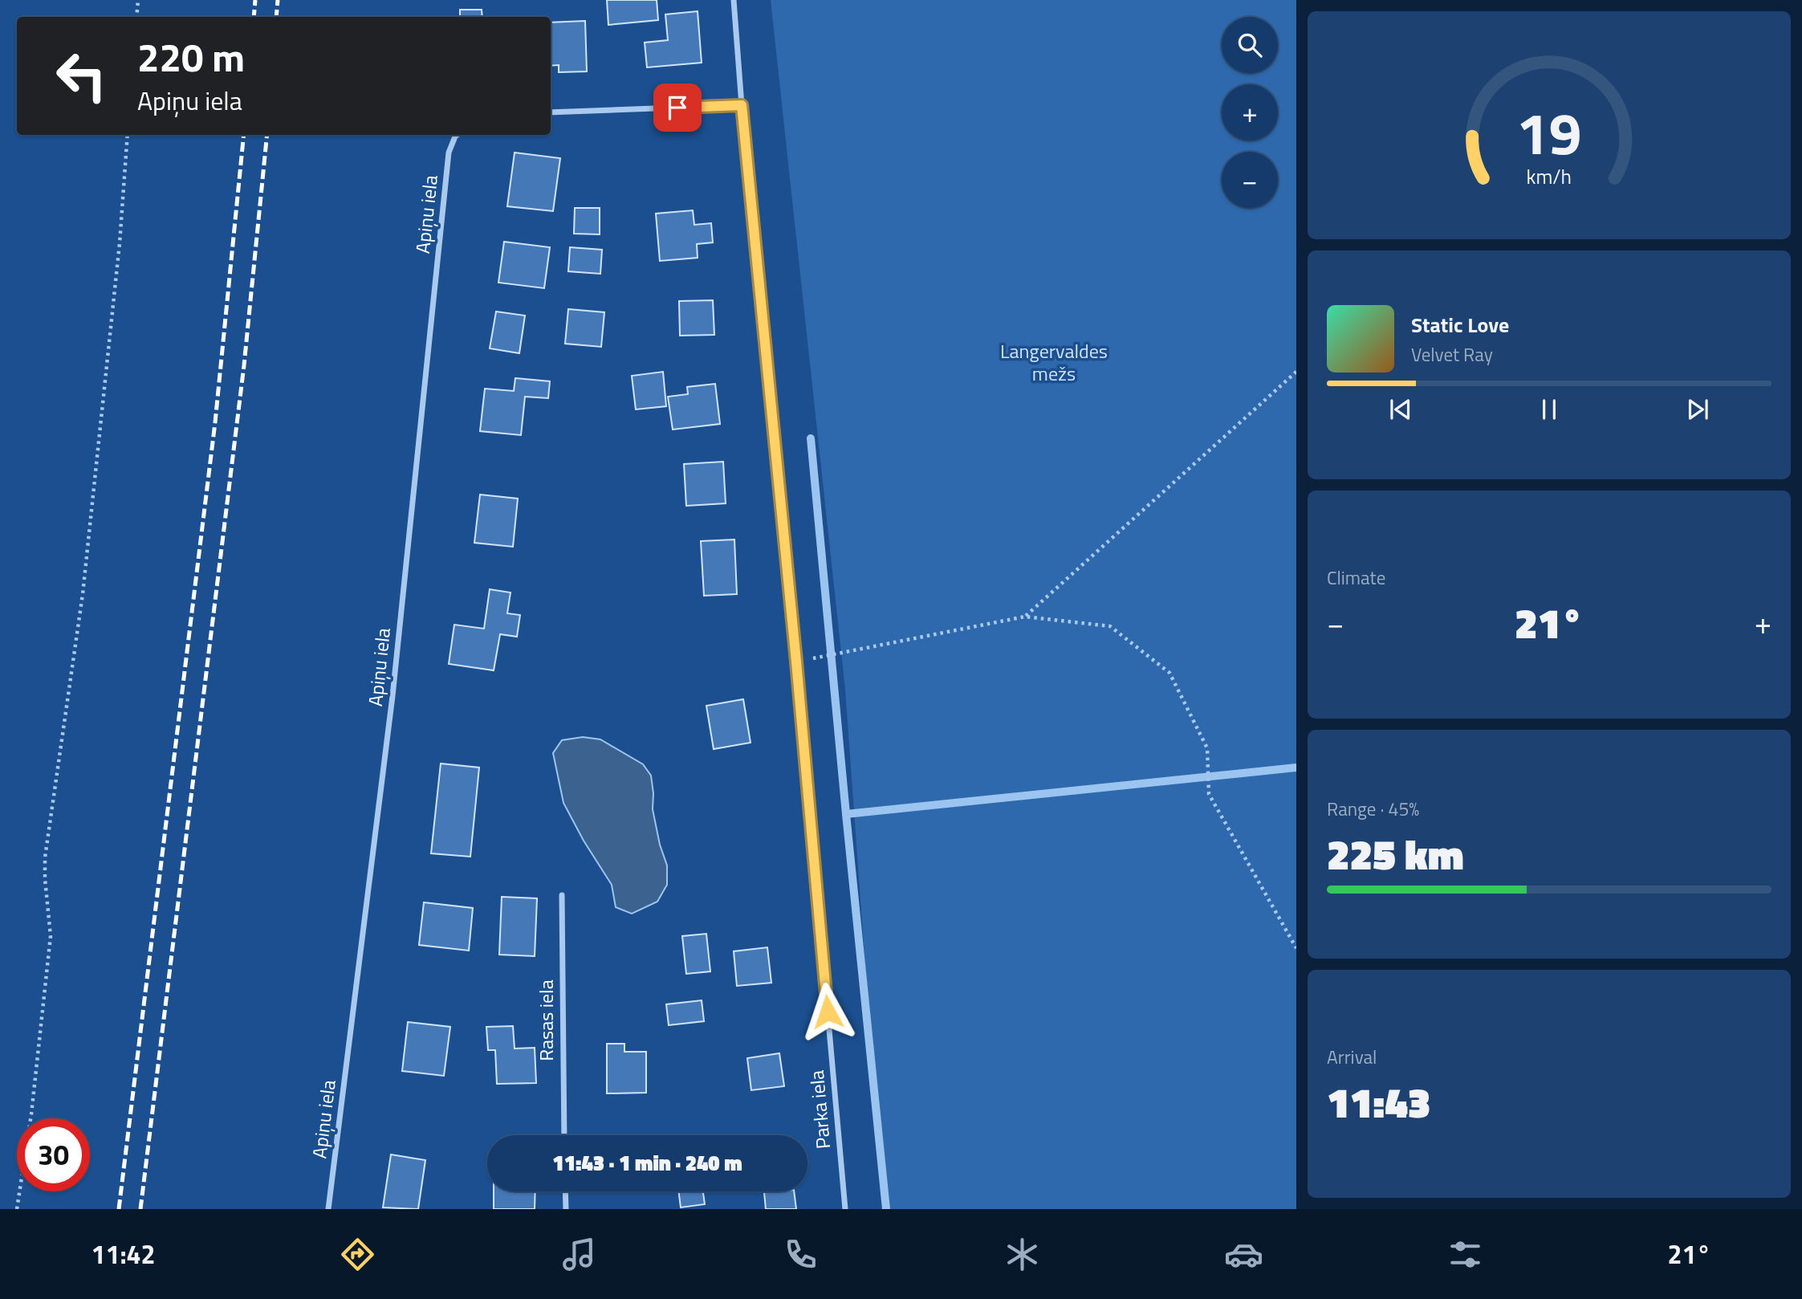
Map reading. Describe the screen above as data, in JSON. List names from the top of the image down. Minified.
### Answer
{"streets":{"street":["Apiņu iela","Rasas iela","Parka iela"]},"parks":["Langervaldes mežs"],"page":{"map_buttons":["+","−"],"turn":["220 m","Apiņu iela"],"song":["Static Love","Velvet Ray"],"tile":["Climate",["Range · 45%","225 km"],["Arrival","11:43"]],"heat":["−","21°","+"],"limit":"30","trip":"11:43 · 1 min · 240 m","tabs":["11:42","21°"],"gauge":["19","km/h"]}}
